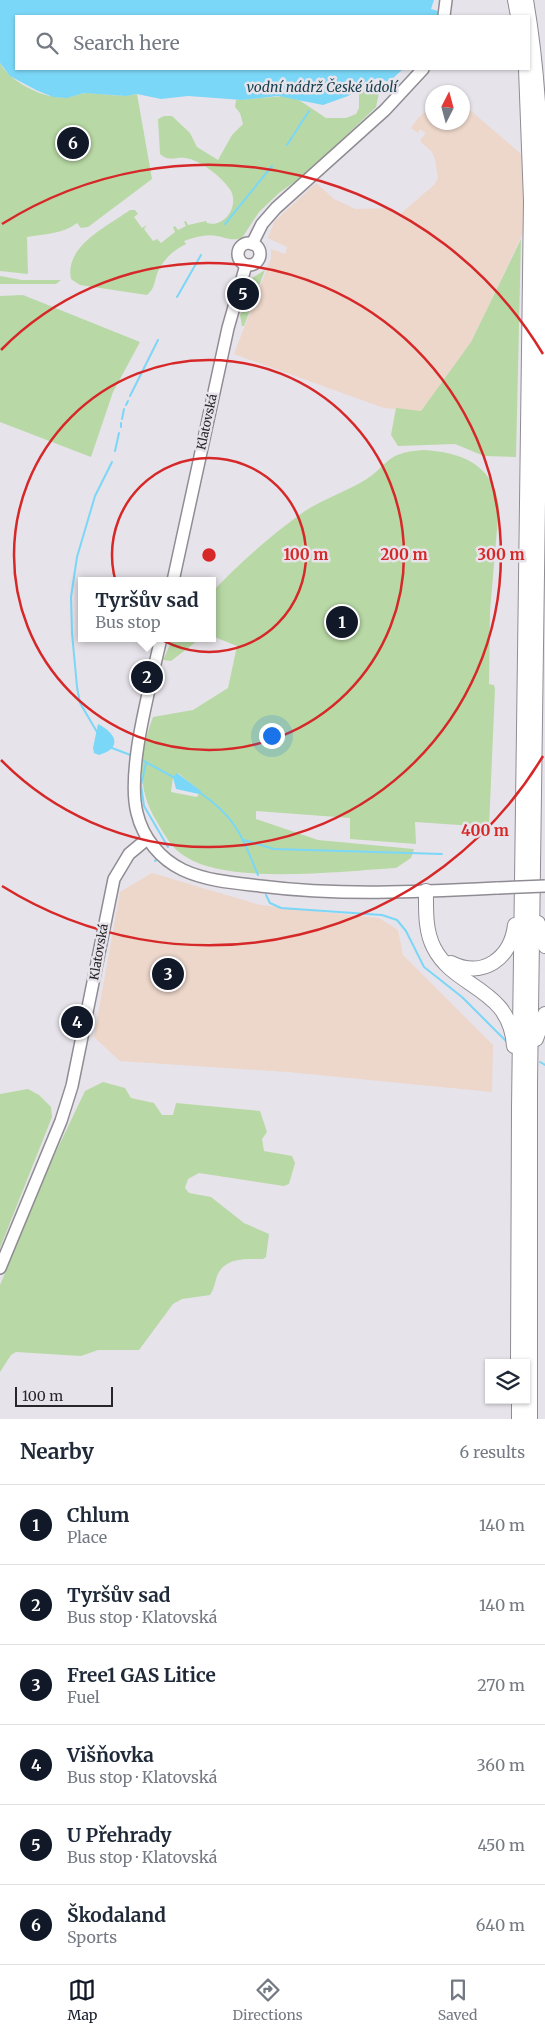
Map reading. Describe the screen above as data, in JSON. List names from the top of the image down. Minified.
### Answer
{"streets":{"main road":["Klatovská"]},"water":["vodní nádrž České údolí"],"scale_bar":"100 m","north":"top","page":{"search":"Search here","pins":["6","5","1","2","3","4"],"popup":["Tyršův sad","Bus stop"],"scale":"100 m","heading":["Nearby","6 results"],"list":[{"mark":"1","name":"Chlum","note":"Place","value":"140 m"},{"mark":"2","name":"Tyršův sad","note":"Bus stop · Klatovská","value":"140 m"},{"mark":"3","name":"Free1 GAS Litice","note":"Fuel","value":"270 m"},{"mark":"4","name":"Višňovka","note":"Bus stop · Klatovská","value":"360 m"},{"mark":"5","name":"U Přehrady","note":"Bus stop · Klatovská","value":"450 m"},{"mark":"6","name":"Škodaland","note":"Sports","value":"640 m"}],"nav":["Map","Directions","Saved"]},"rings":["100 m","200 m","300 m","400 m"]}
